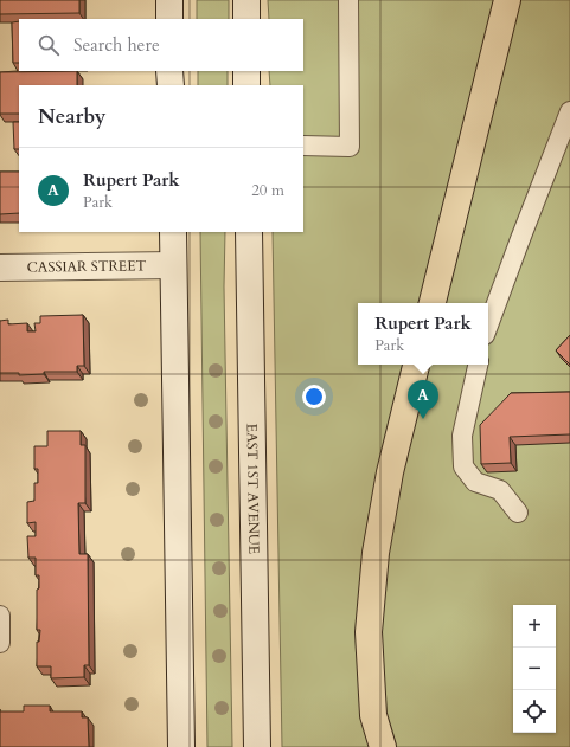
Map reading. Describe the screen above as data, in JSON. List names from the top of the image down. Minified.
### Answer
{"streets":{"main road":["CASSIAR STREET","EAST 1ST AVENUE"]},"page":{"search":"Search here","heading":"Nearby","list":[{"mark":"A","name":"Rupert Park","note":"Park","value":"20 m"}],"popup":["Rupert Park","Park"],"pins":"A","map_buttons":["+","−"]}}
